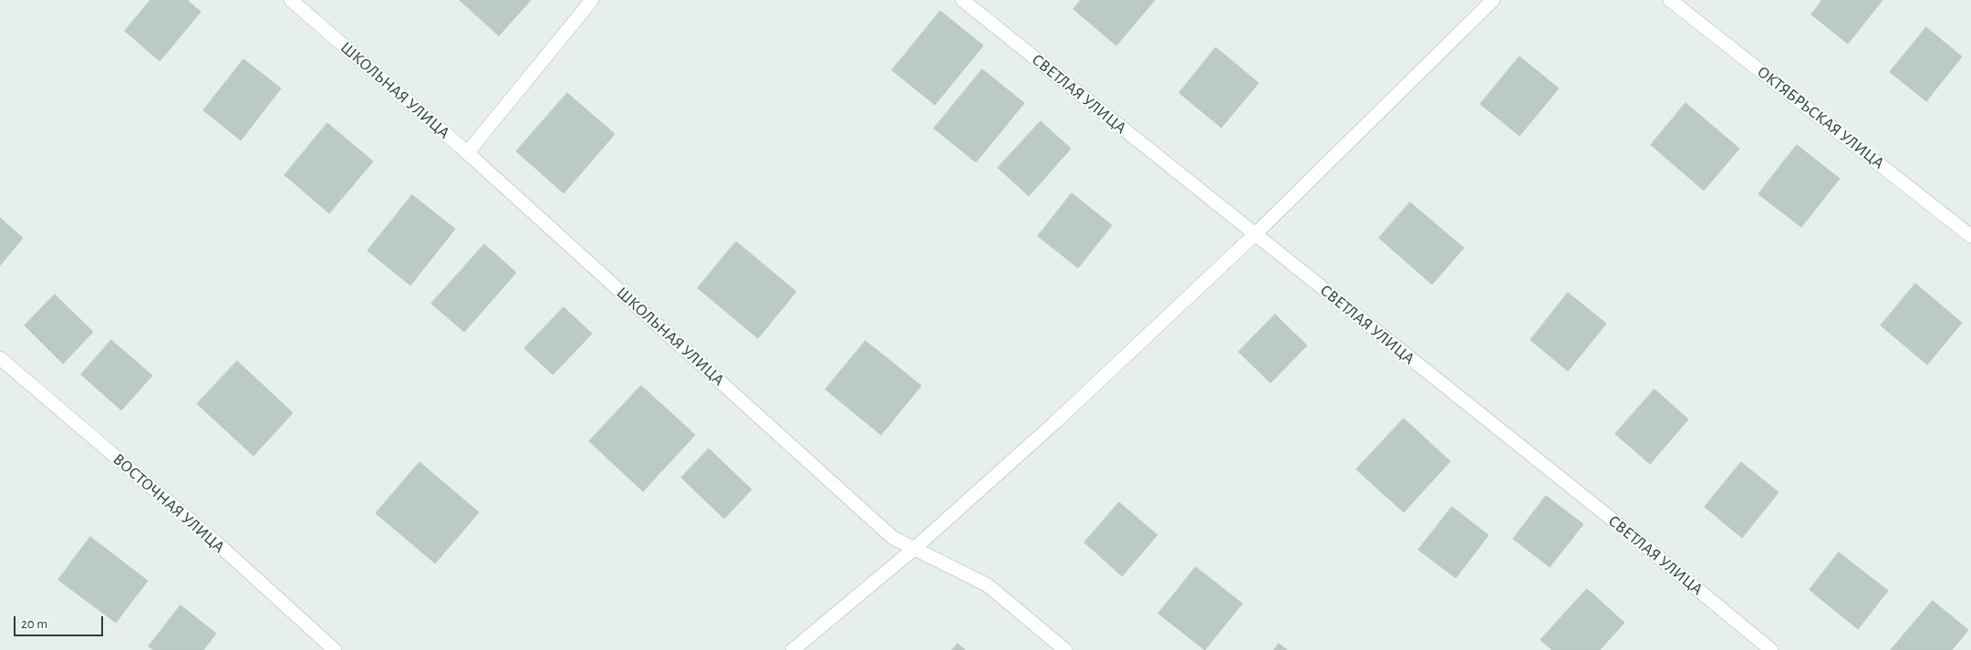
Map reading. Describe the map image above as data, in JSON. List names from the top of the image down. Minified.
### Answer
{"streets":{"street":["ШКОЛЬНАЯ УЛИЦА","СВЕТЛАЯ УЛИЦА","ОКТЯБРЬСКАЯ УЛИЦА","ВОСТОЧНАЯ УЛИЦА"]},"scale_bar":"20 m"}
